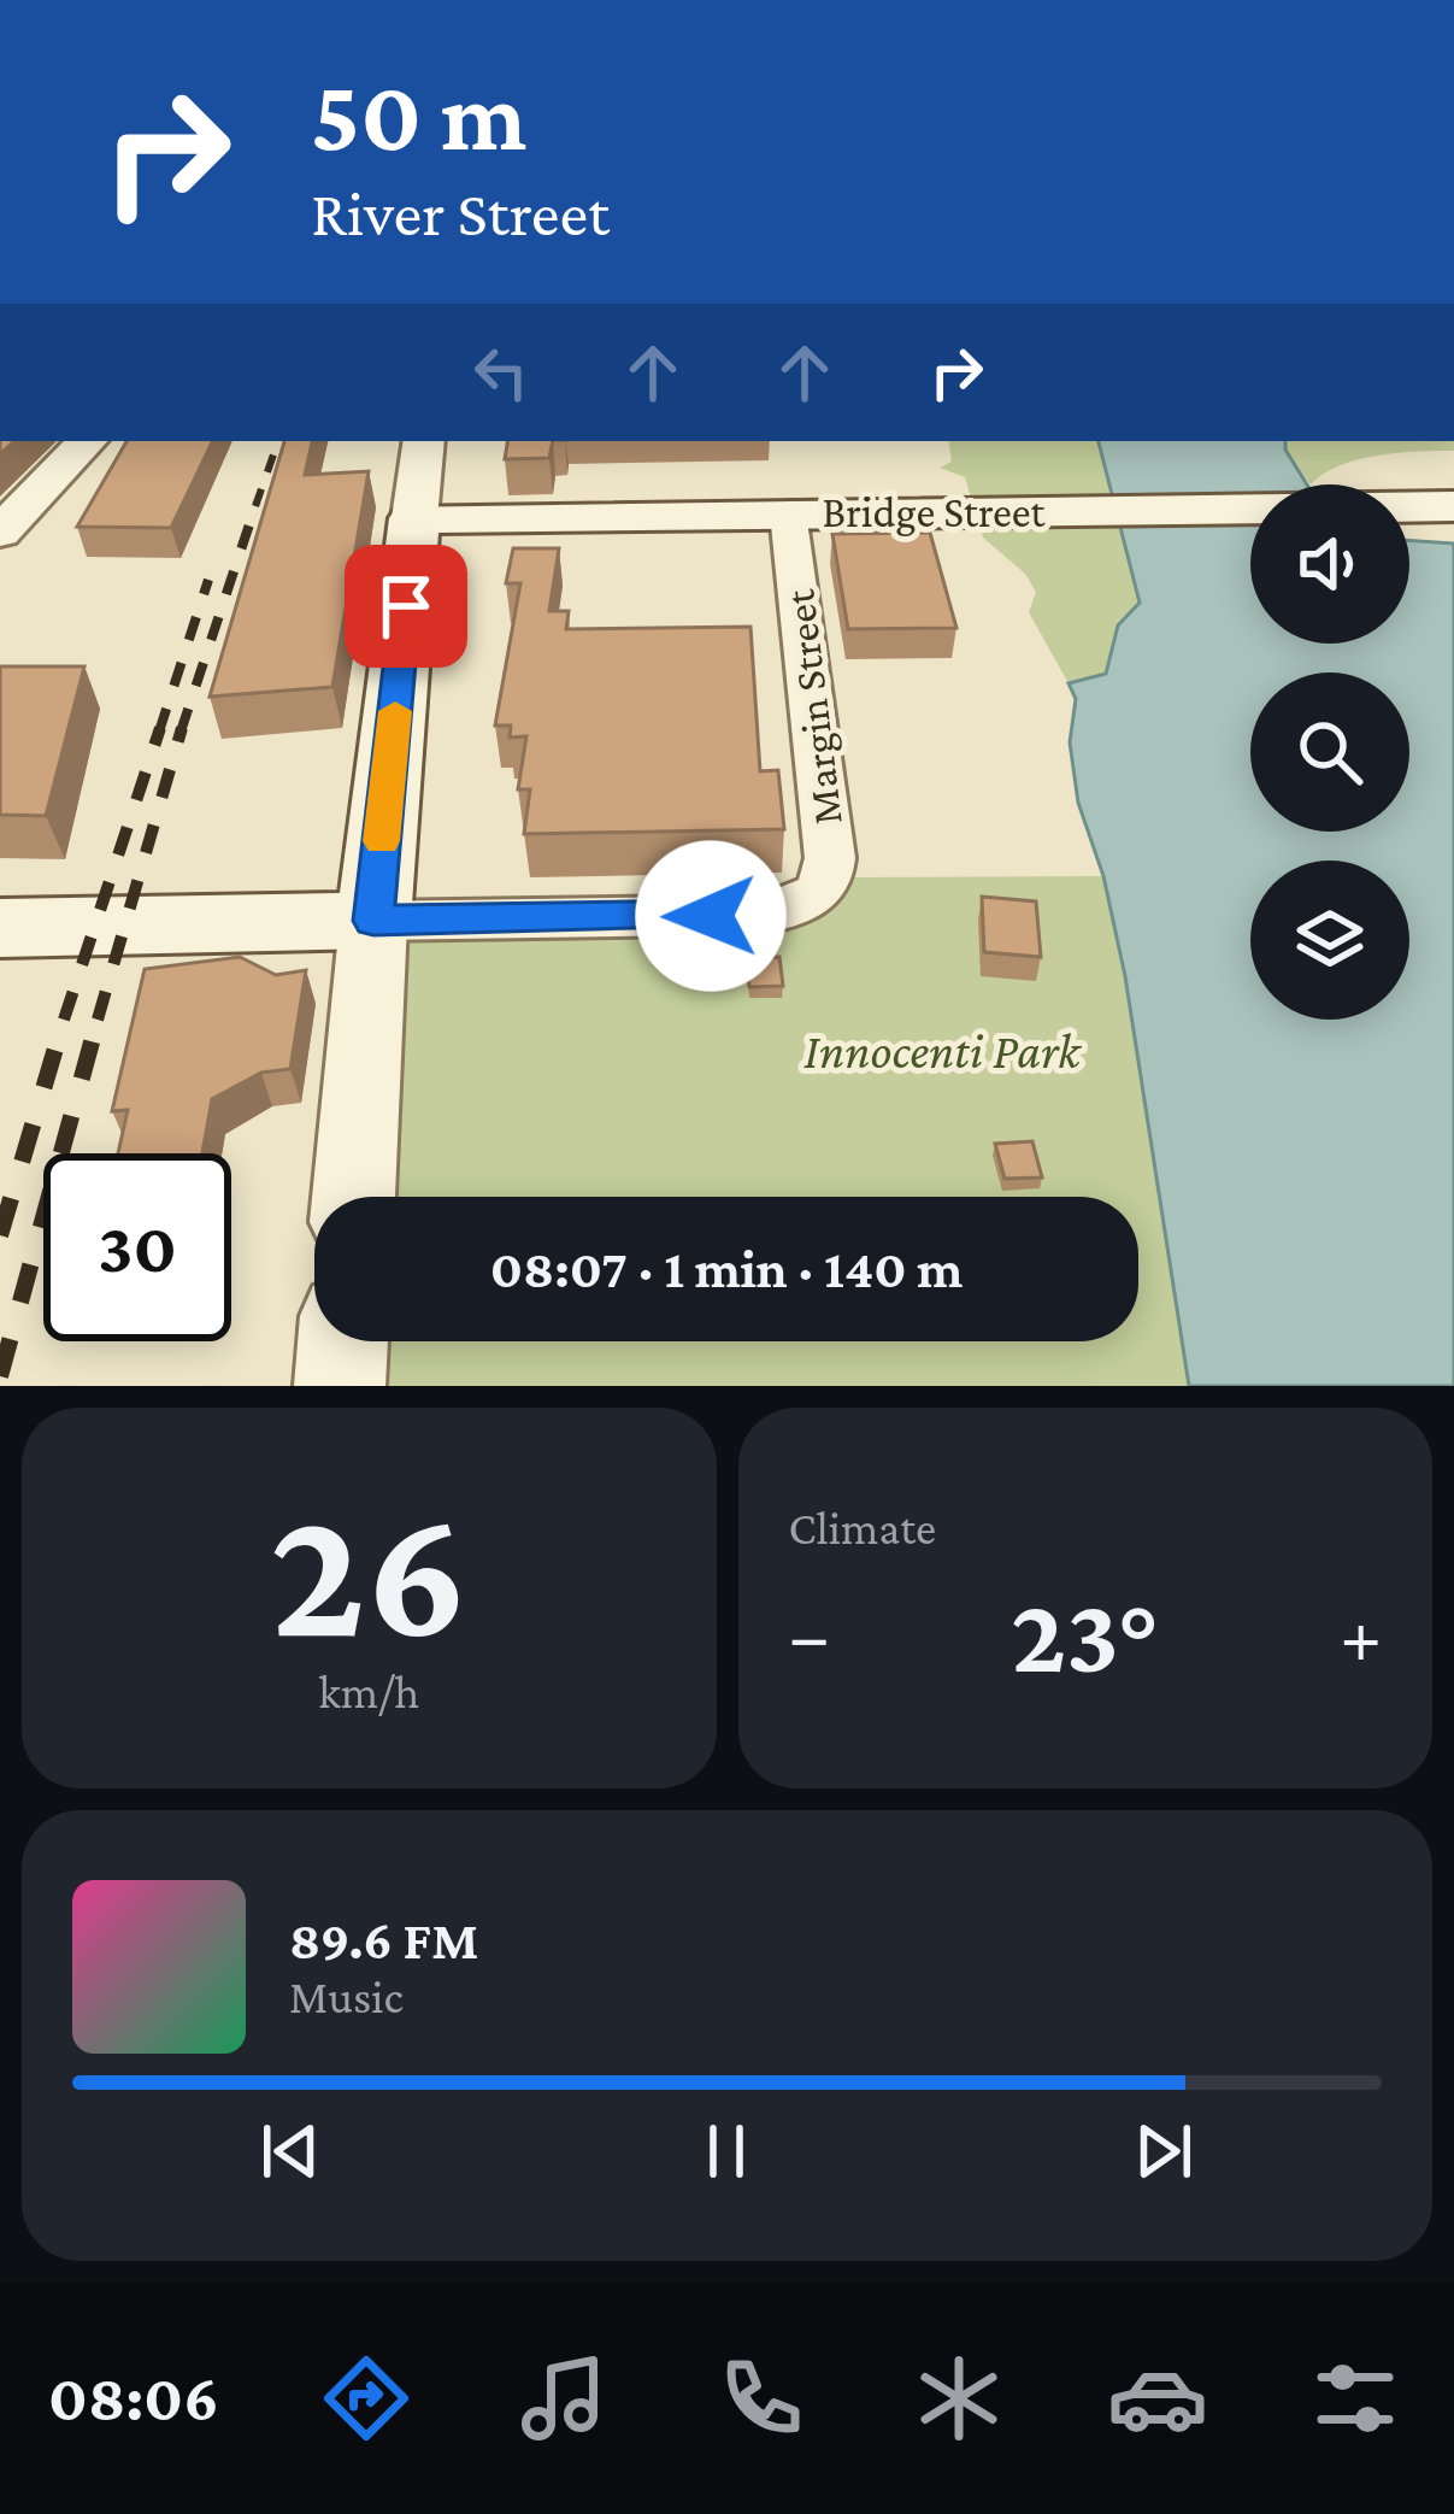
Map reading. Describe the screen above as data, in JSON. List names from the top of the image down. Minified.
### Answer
{"streets":{"main road":["Bridge Street"],"street":["Margin Street"]},"crossings":[["Bridge Street","Margin Street"]],"parks":["Innocenti Park"],"page":{"turn":["50 m","River Street"],"limit":"30","trip":"08:07 · 1 min · 140 m","tile":[["26","km/h"],"Climate"],"heat":["−","23°","+"],"song":["89.6 FM","Music"],"tabs":"08:06"}}
